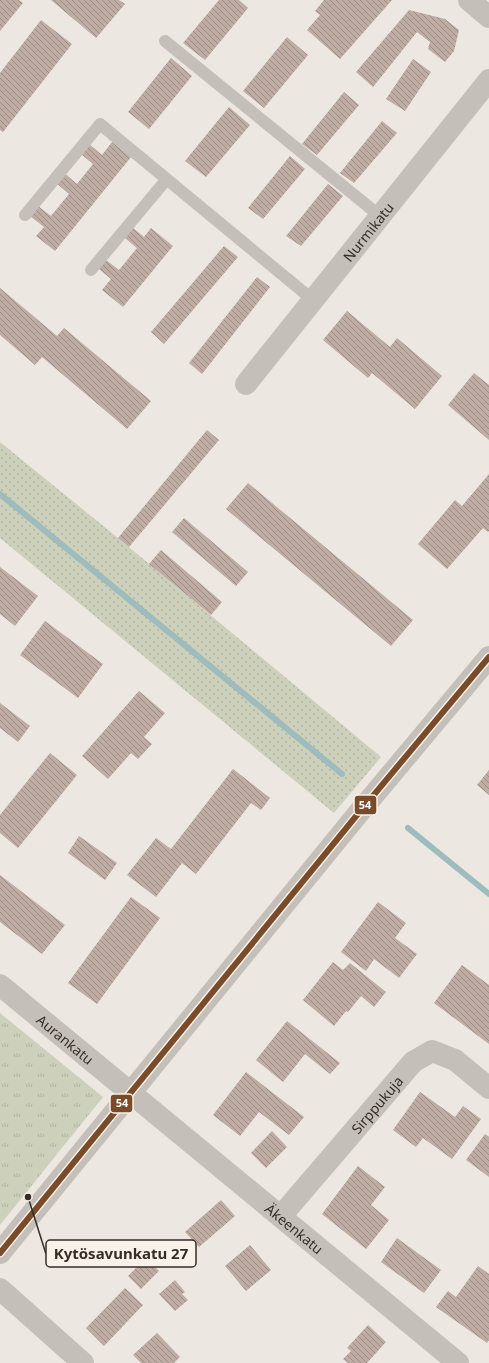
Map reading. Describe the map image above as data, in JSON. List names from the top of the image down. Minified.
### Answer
{"streets":{"street":["Nurmikatu","Aurankatu","Sirppukuja","Äkeenkatu"]},"crossings":[["Aurankatu","Äkeenkatu"],["Sirppukuja","Äkeenkatu"]],"places":["Kytösavunkatu 27"],"lines":["transit line 54"]}
